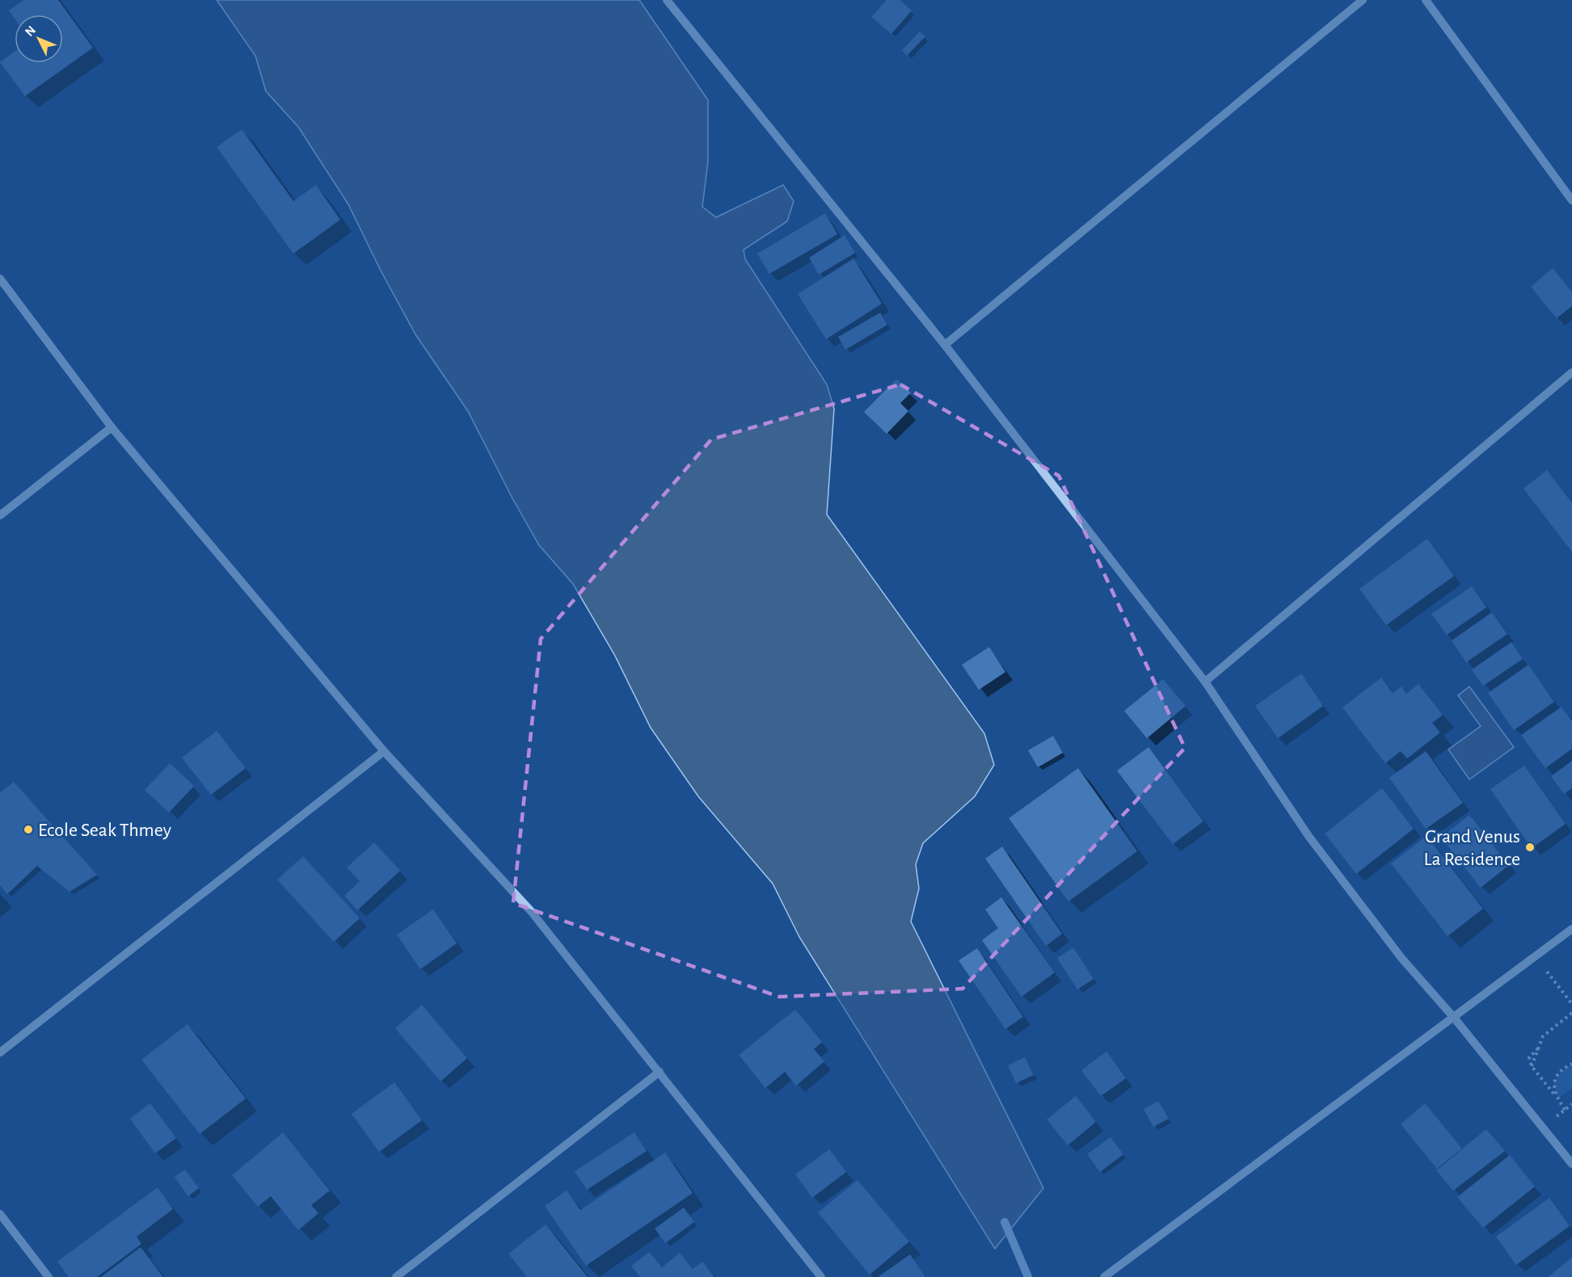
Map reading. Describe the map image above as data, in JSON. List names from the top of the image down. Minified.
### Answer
{"places":["Ecole Seak Thmey","Grand Venus La Residence"],"north":"top left"}
